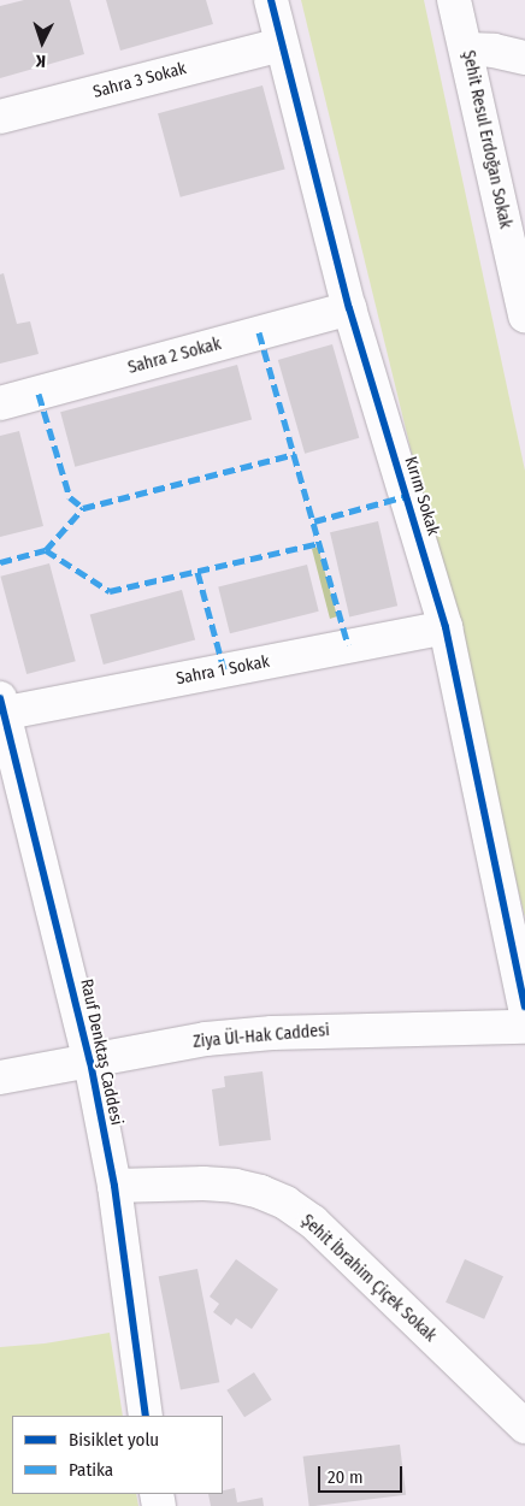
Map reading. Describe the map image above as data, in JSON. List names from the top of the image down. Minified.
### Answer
{"streets":{"street":["Sahra 3 Sokak","Şehit Resul Erdoğan Sokak","Sahra 2 Sokak","Kırım Sokak","Sahra 1 Sokak","Ziya Ül-Hak Caddesi","Rauf Denktaş Caddesi","Şehit İbrahim Çiçek Sokak"]},"crossings":[["Sahra 3 Sokak","Kırım Sokak"],["Sahra 2 Sokak","Kırım Sokak"],["Kırım Sokak","Sahra 1 Sokak"],["Sahra 1 Sokak","Rauf Denktaş Caddesi"],["Ziya Ül-Hak Caddesi","Rauf Denktaş Caddesi"],["Rauf Denktaş Caddesi","Şehit İbrahim Çiçek Sokak"]],"legend":["Bisiklet yolu","Patika"],"scale_bar":"20 m","north":"bottom"}
